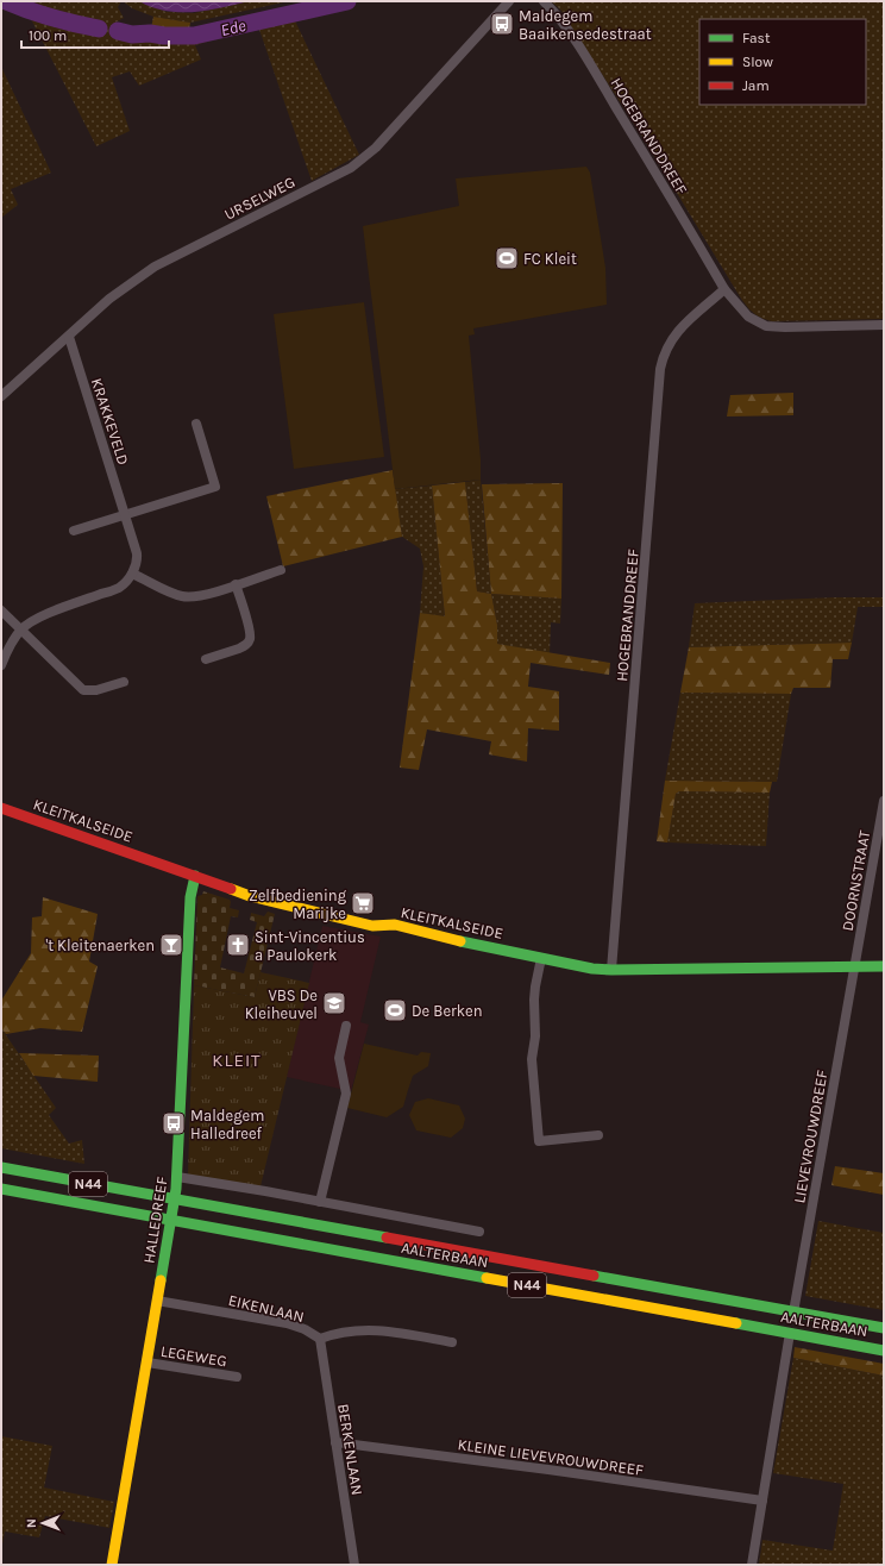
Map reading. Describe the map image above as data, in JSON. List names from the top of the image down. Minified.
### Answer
{"streets":{"main road":["KLEITKALSEIDE","N44","HALLEDREEF","AALTERBAAN"],"street":["HOGEBRANDDREEF","URSELWEG","KRAKKEVELD","DOORNSTRAAT","LIEVEVROUWDREEF","EIKENLAAN","LEGEWEG","BERKENLAAN","KLEINE LIEVEVROUWDREEF"]},"crossings":[["HOGEBRANDDREEF","KLEITKALSEIDE"],["URSELWEG","KRAKKEVELD"],["KLEITKALSEIDE","DOORNSTRAAT"],["KLEITKALSEIDE","LIEVEVROUWDREEF"],["KLEITKALSEIDE","HALLEDREEF"],["DOORNSTRAAT","LIEVEVROUWDREEF"],["LIEVEVROUWDREEF","AALTERBAAN"],["HALLEDREEF","AALTERBAAN"],["HALLEDREEF","EIKENLAAN"],["HALLEDREEF","LEGEWEG"],["EIKENLAAN","BERKENLAAN"],["BERKENLAAN","KLEINE LIEVEVROUWDREEF"]],"districts":["KLEIT"],"water":["Ede"],"places":{"bus stop":["Maldegem Baaikensedestraat","Maldegem Halledreef"],"sports":["FC Kleit","De Berken"],"supermarket":["Zelfbediening Marijke"],"bar":["'t Kleitenaerken"],"church":["Sint-Vincentius a Paulokerk"],"school or university":["VBS De Kleiheuvel"]},"legend":["Fast","Slow","Jam"],"scale_bar":"100 m","north":"left"}
